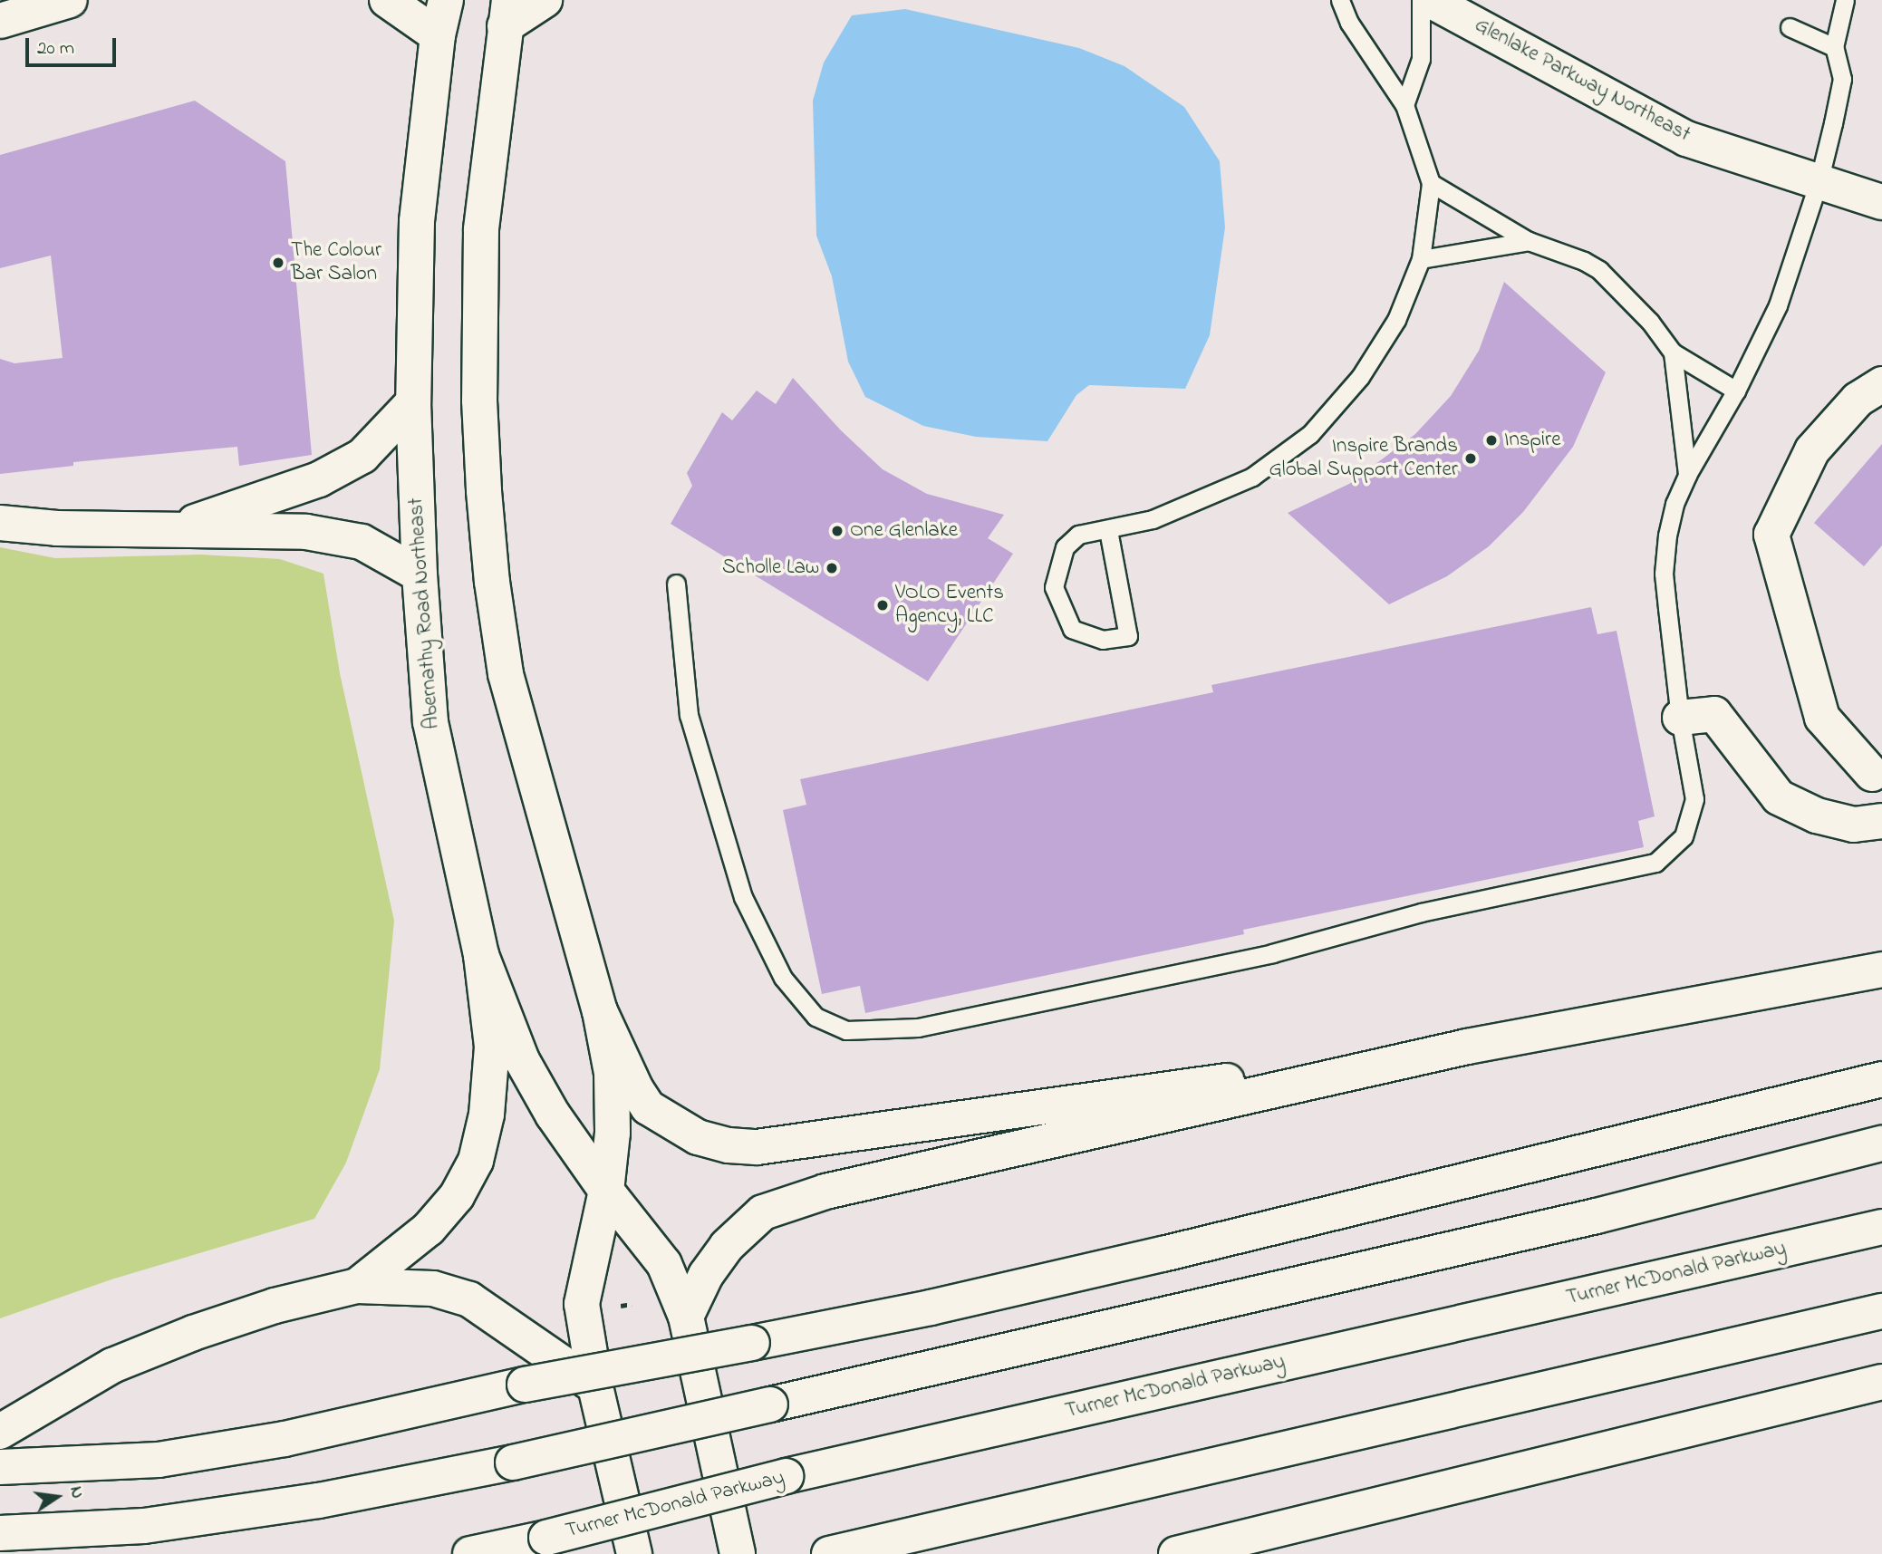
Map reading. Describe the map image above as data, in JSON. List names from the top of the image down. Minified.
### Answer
{"streets":{"main road":["Glenlake Parkway Northeast","Abernathy Road Northeast","Turner McDonald Parkway"]},"places":["The Colour Bar Salon","Inspire","Inspire Brands Global Support Center","One Glenlake","Scholle Law","VOLO Events Agency, LLC"],"scale_bar":"20 m","north":"right"}
